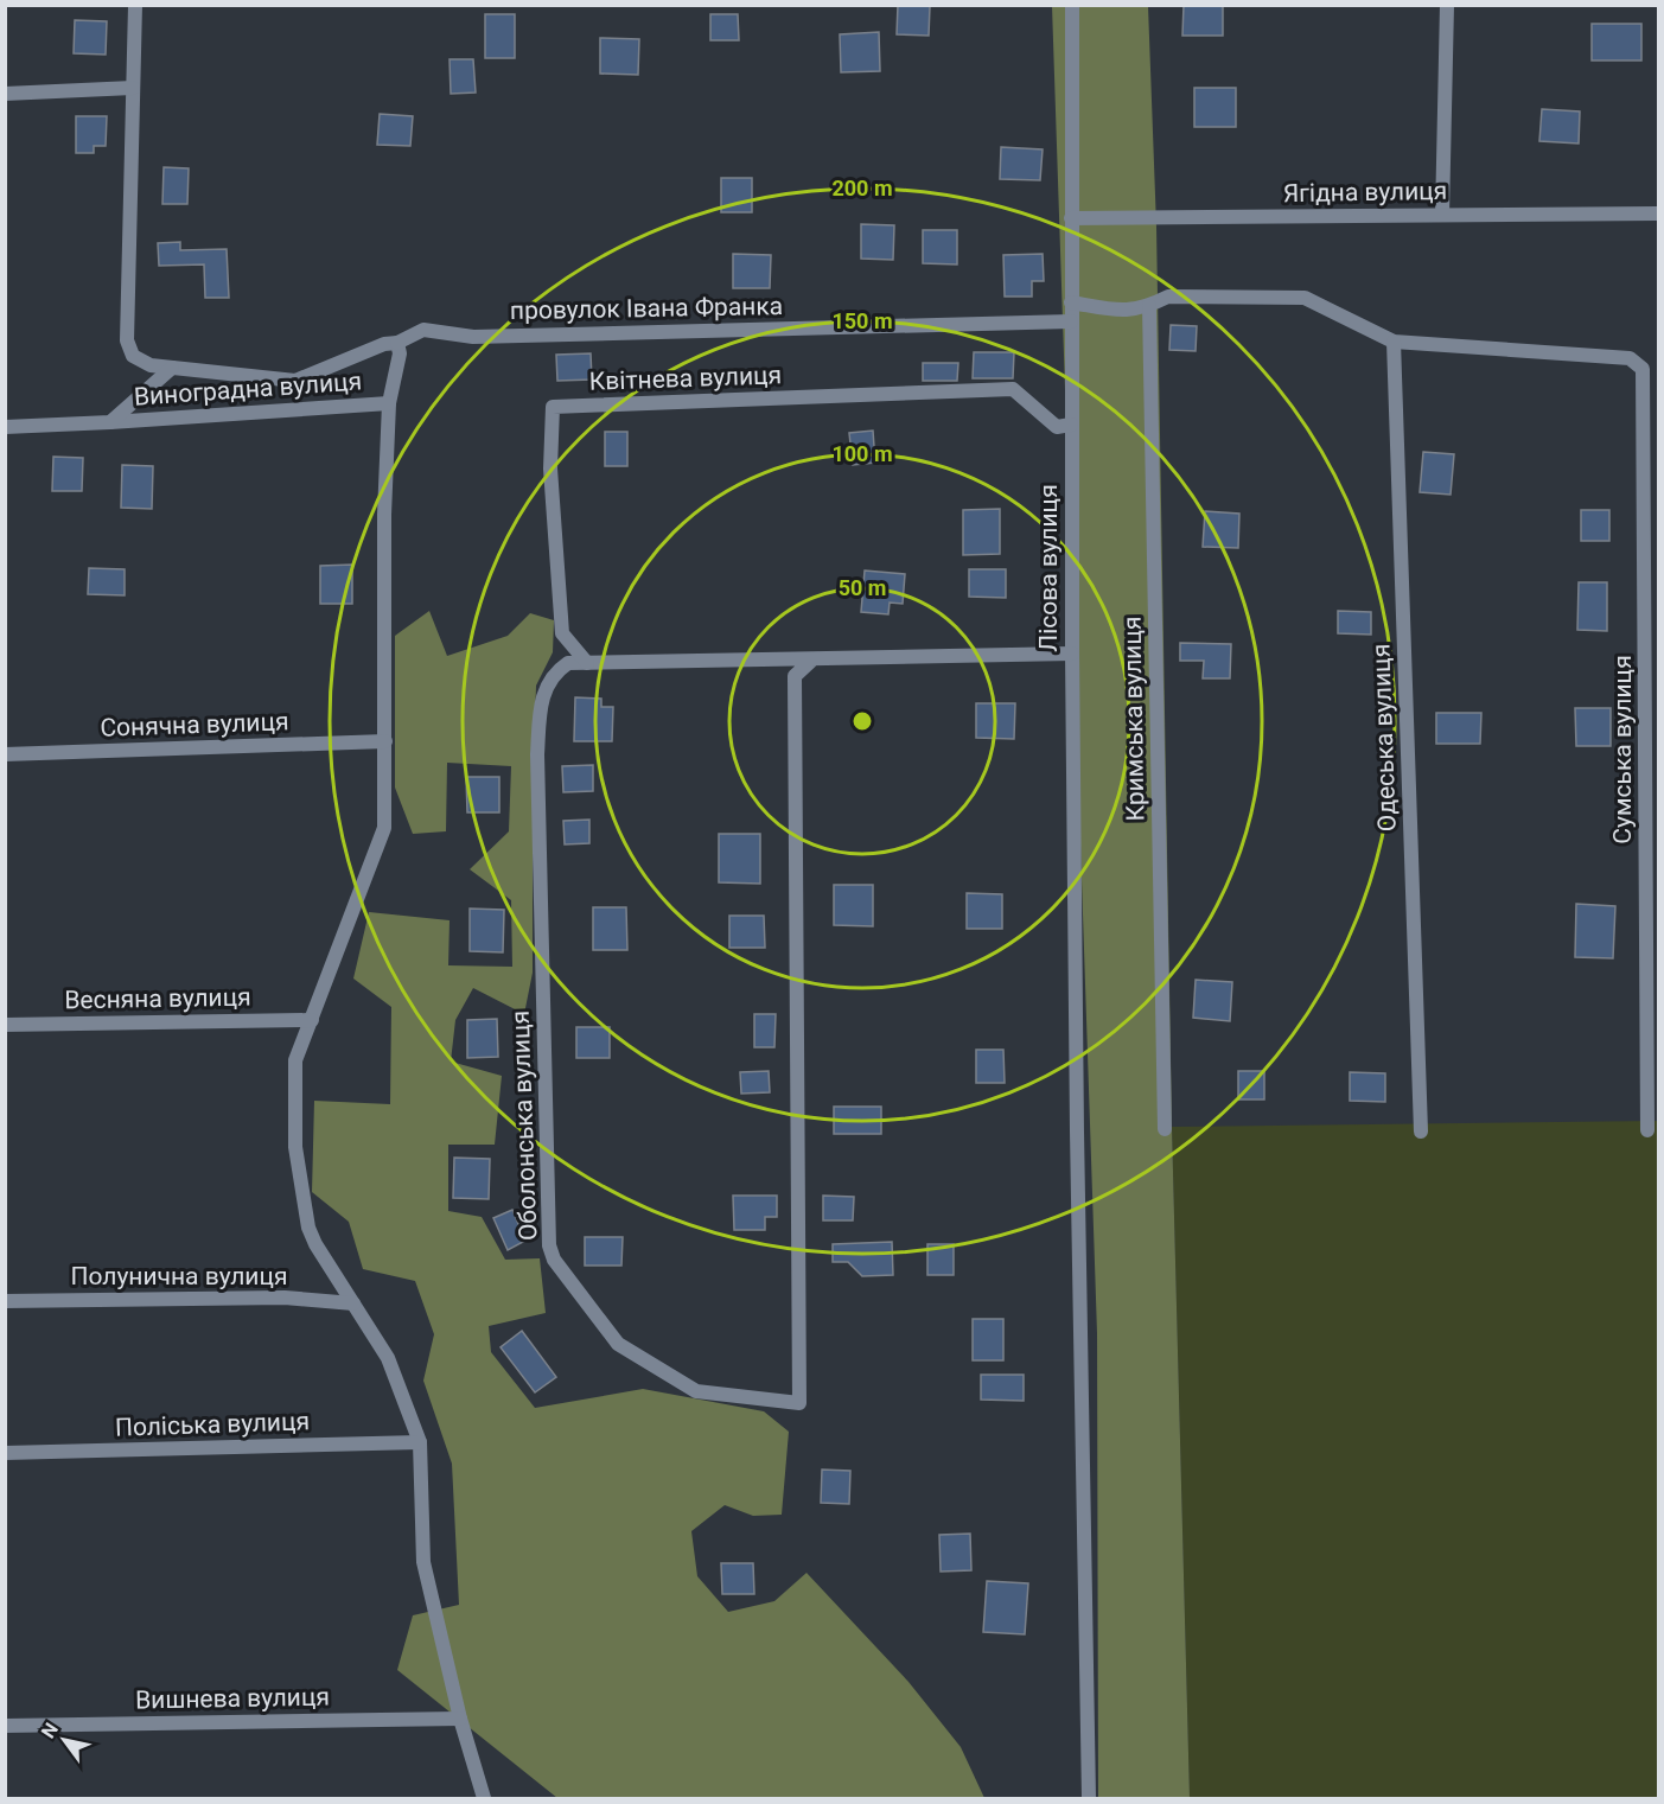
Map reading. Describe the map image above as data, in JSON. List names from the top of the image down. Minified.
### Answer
{"streets":{"street":["Ягідна вулиця","провулок Івана Франка","Квітнева вулиця","Виноградна вулиця","Лісова вулиця","Кримська вулиця","Сонячна вулиця","Одеська вулиця","Сумська вулиця","Весняна вулиця","Оболонська вулиця","Полунична вулиця","Поліська вулиця","Вишнева вулиця"]},"crossings":[["Ягідна вулиця","Лісова вулиця"],["провулок Івана Франка","Виноградна вулиця"],["провулок Івана Франка","Лісова вулиця"],["Квітнева вулиця","Лісова вулиця"],["Квітнева вулиця","Оболонська вулиця"],["Лісова вулиця","Оболонська вулиця"],["Одеська вулиця","Сумська вулиця"]],"north":"top left","rings":["200 m","150 m","100 m","50 m"]}
